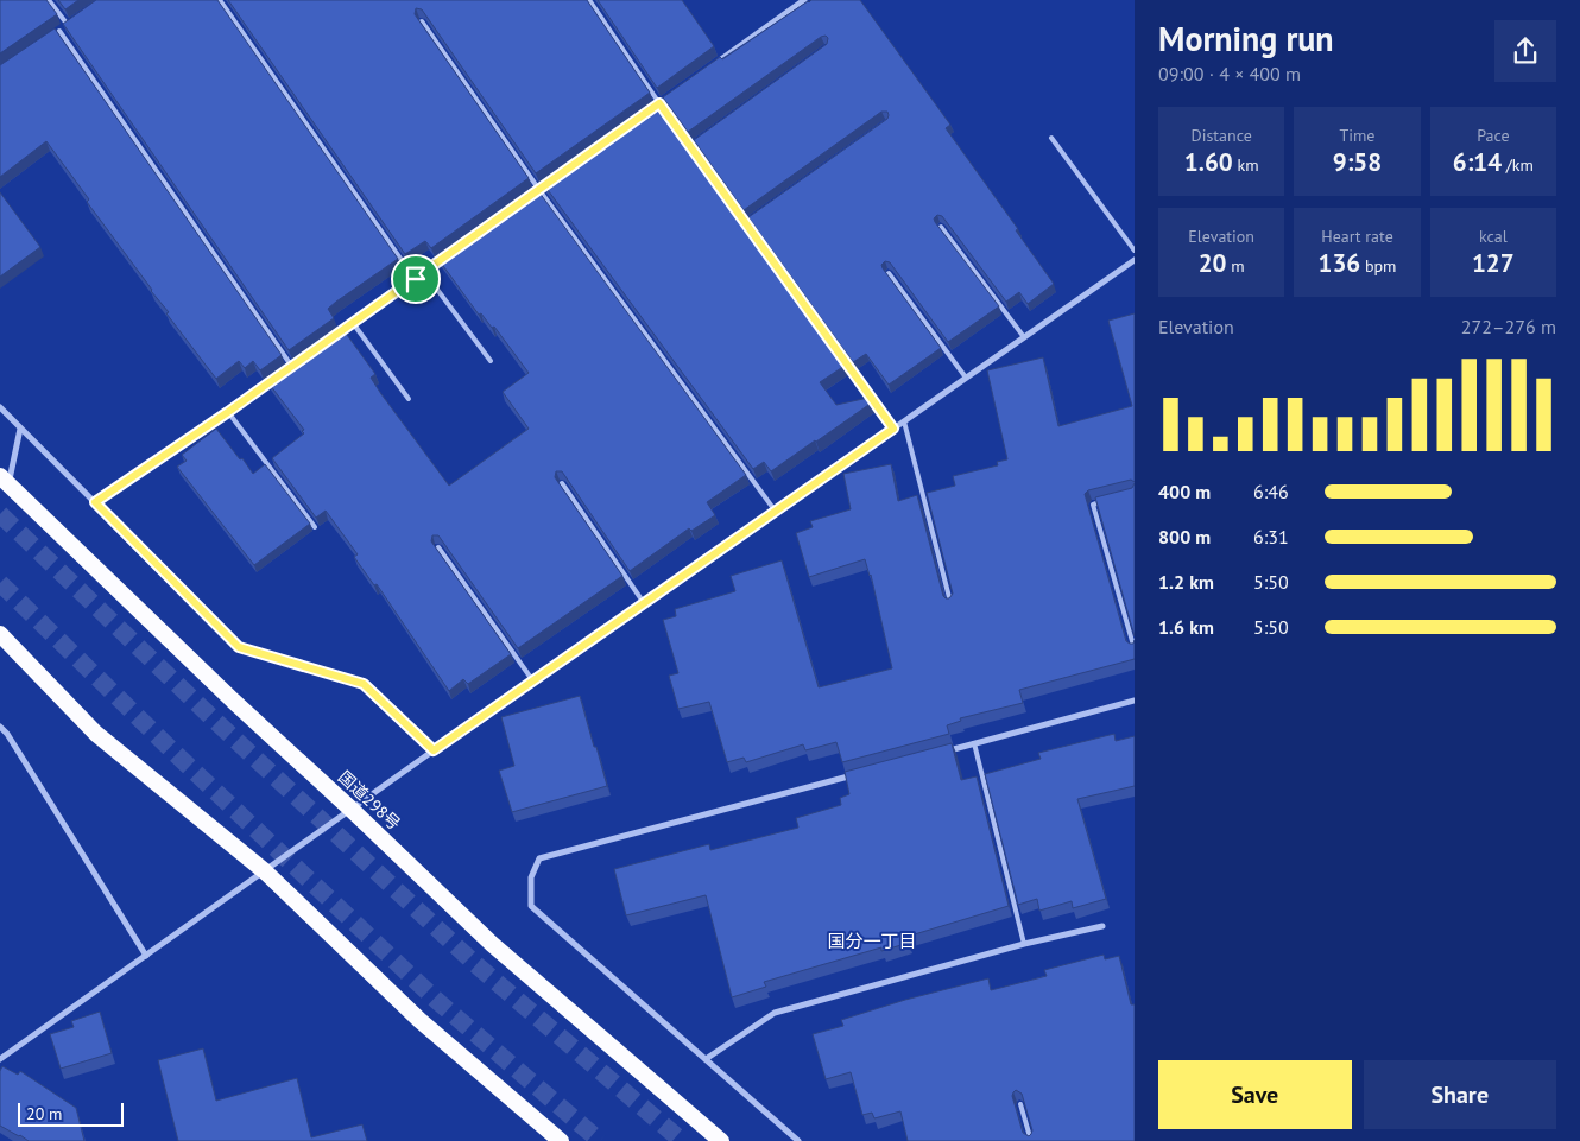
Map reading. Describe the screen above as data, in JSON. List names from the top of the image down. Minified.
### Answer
{"streets":{"highway":["国道298号"]},"districts":["国分一丁目"],"scale_bar":"20 m","page":{"heading":["Morning run","09:00 · 4 × 400 m"],"stats":[["Distance","1.60 km"],["Time","9:58"],["Pace","6:14 /km"],["Elevation","20 m"],["Heart rate","136 bpm"],["kcal","127"]],"chart":["Elevation","272–276 m"],"list":[{"name":"400 m","note":"6:46"},{"name":"800 m","note":"6:31"},{"name":"1.2 km","note":"5:50"},{"name":"1.6 km","note":"5:50"}],"buttons":["Save","Share"],"scale":"20 m"}}
